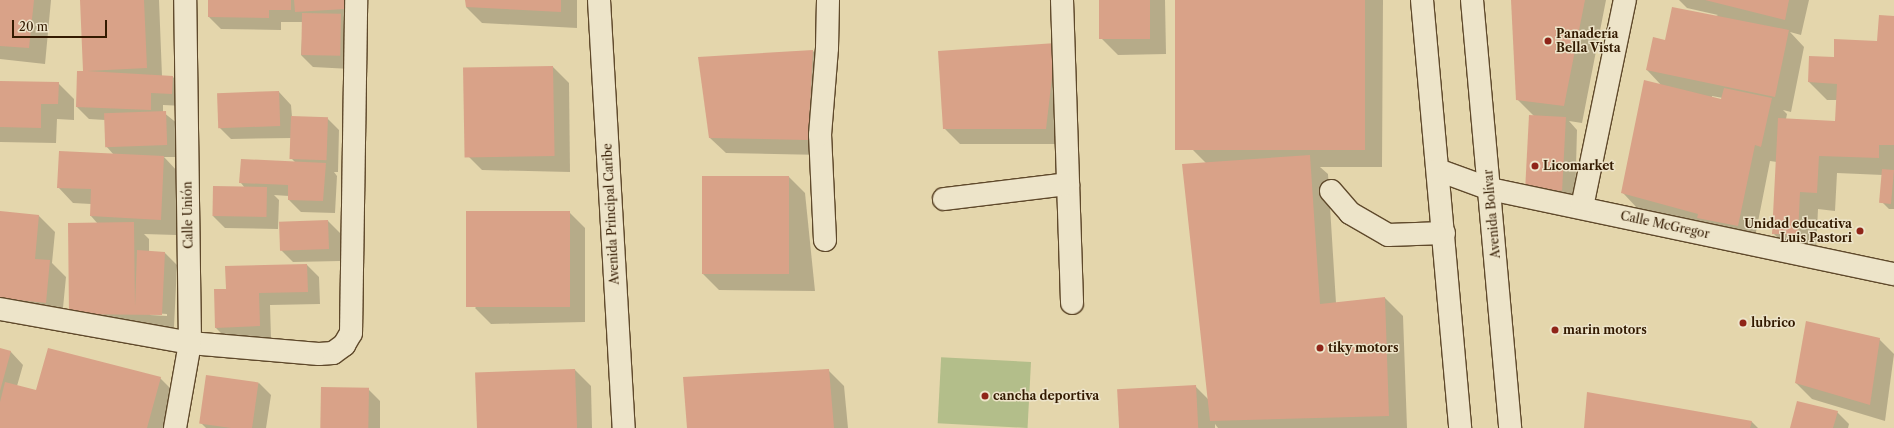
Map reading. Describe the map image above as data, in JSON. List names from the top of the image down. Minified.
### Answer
{"streets":{"street":["Avenida Principal Caribe","Avenida Bolívar","Calle Unión","Calle McGregor"]},"crossings":[["Avenida Bolívar","Calle McGregor"]],"places":["Panadería Bella Vista","Licomarket","Unidad educativa Luis Pastori","lubrico","marin motors","tiky motors","cancha deportiva"],"scale_bar":"20 m"}
